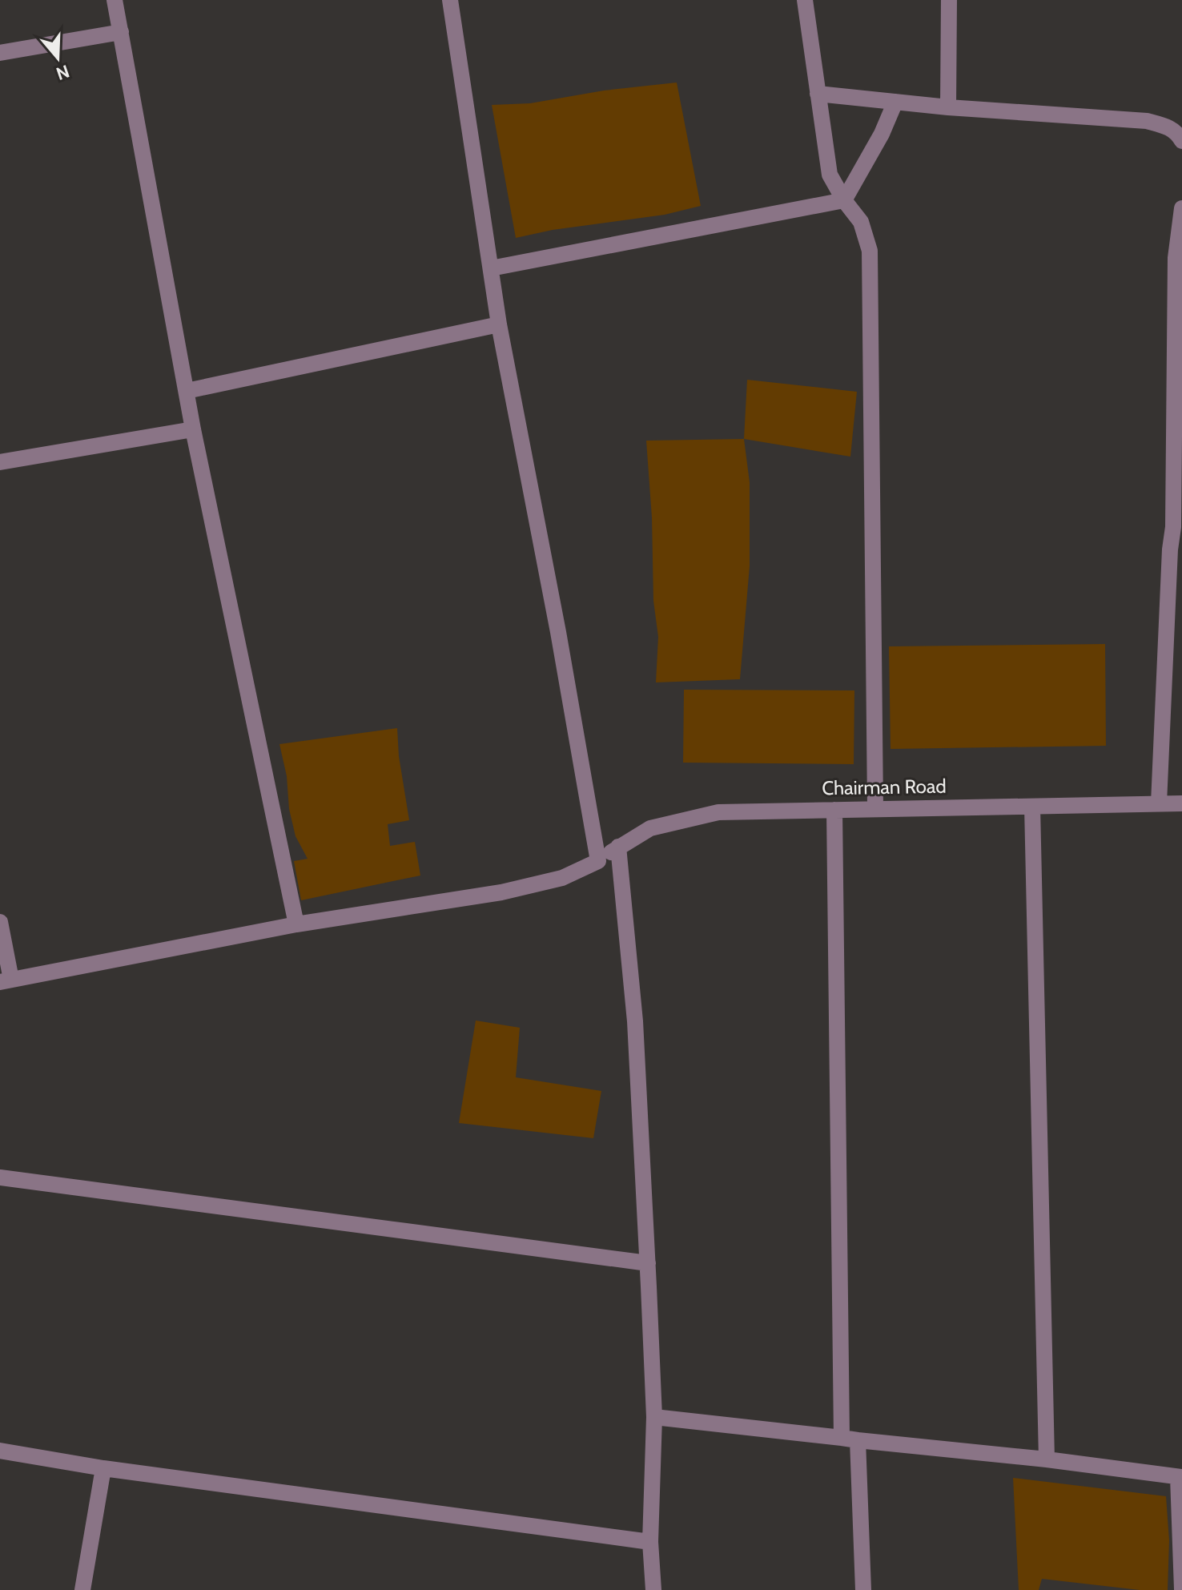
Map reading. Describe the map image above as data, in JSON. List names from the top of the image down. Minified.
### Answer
{"streets":{"street":["Chairman Road"]},"north":"bottom"}
